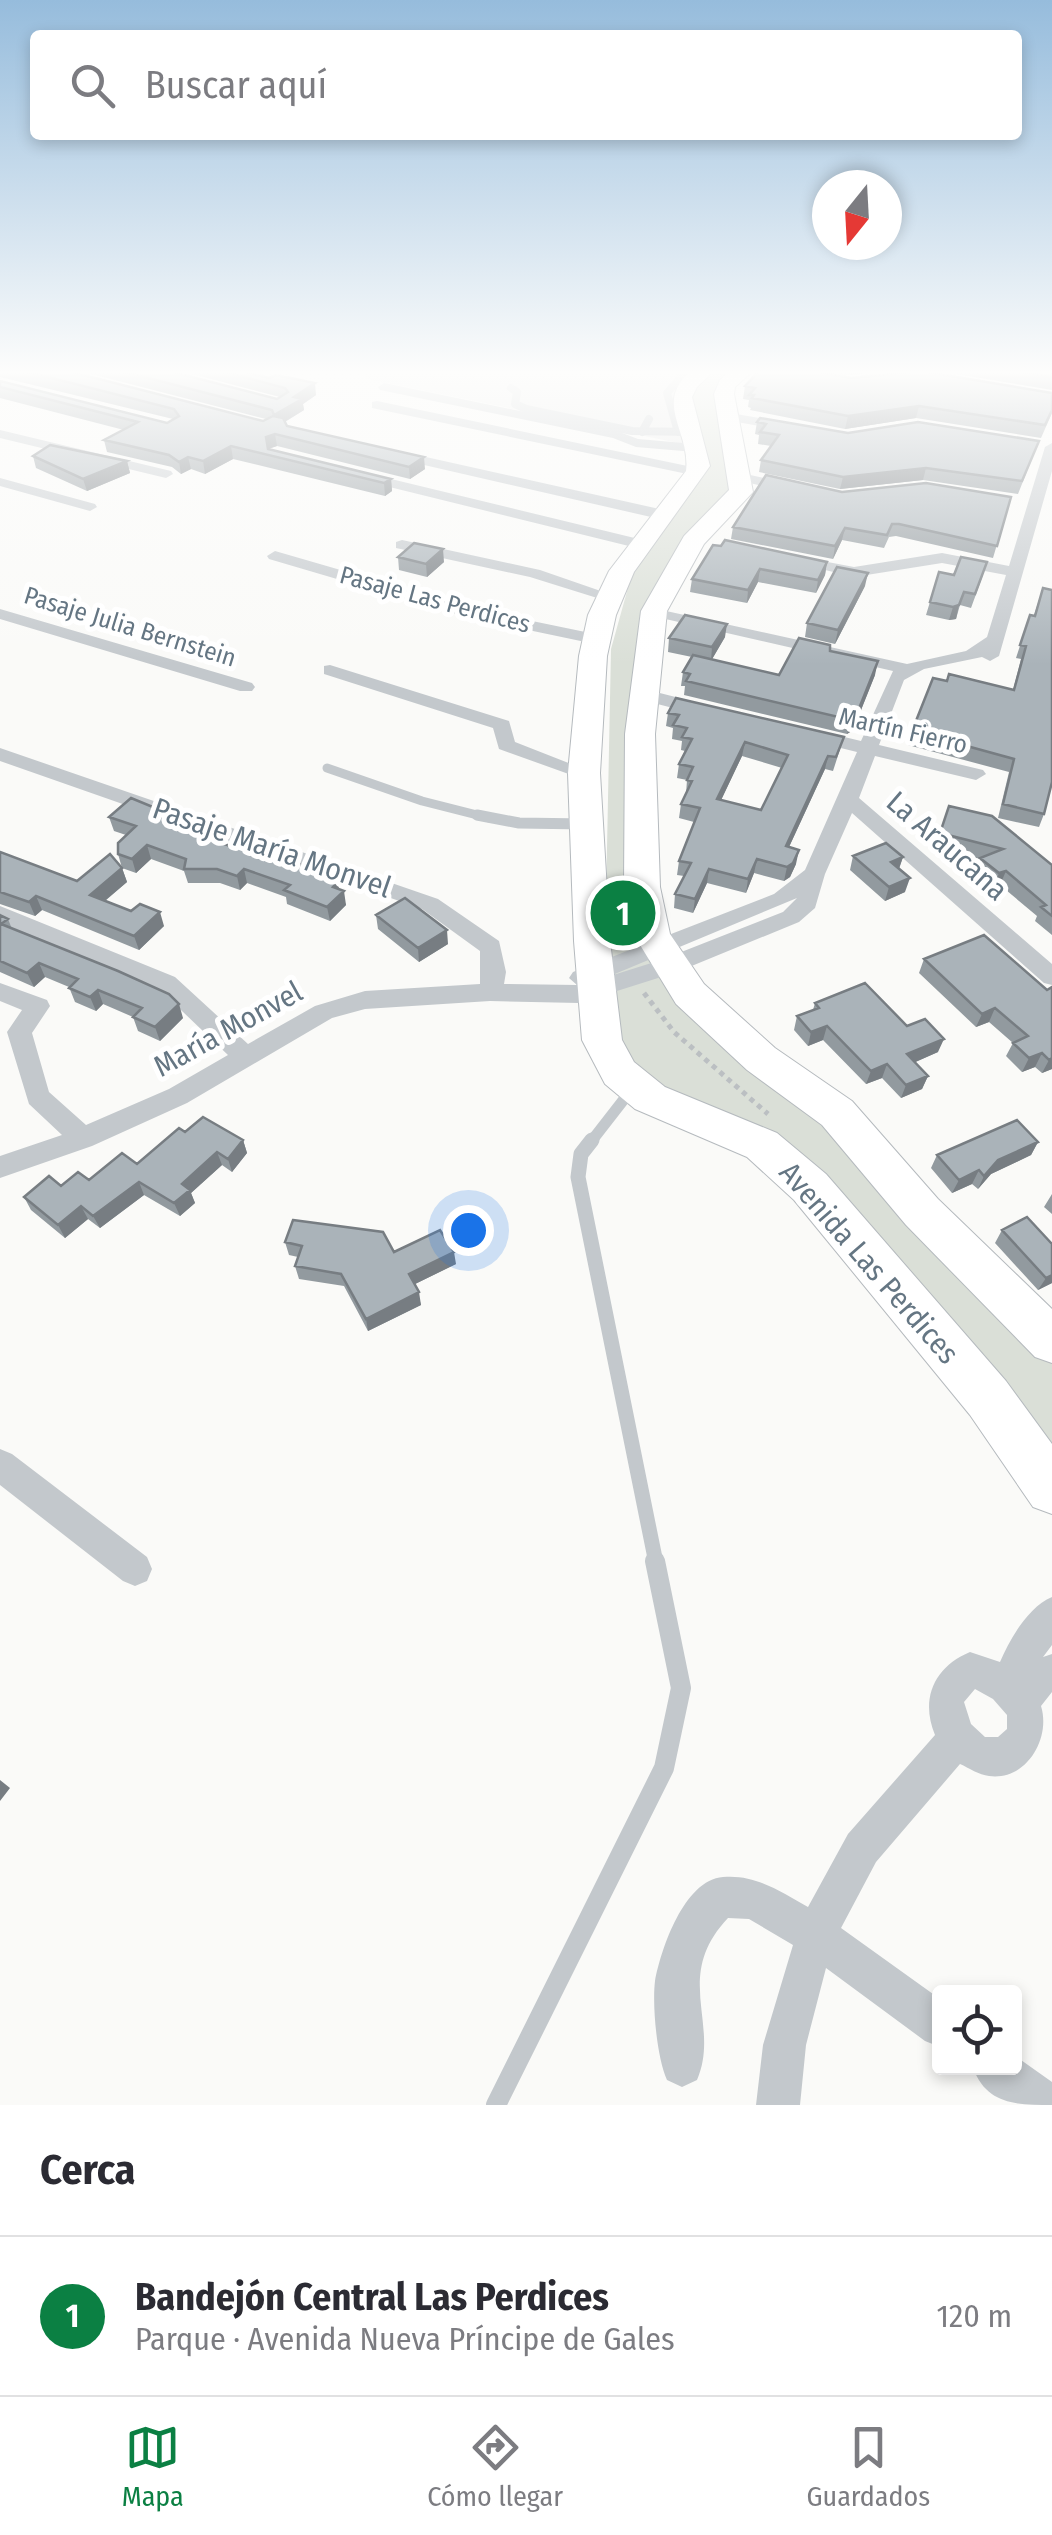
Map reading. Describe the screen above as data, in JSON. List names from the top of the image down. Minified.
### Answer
{"streets":{"main road":["Avenida Las Perdices"],"street":["Pasaje Las Perdices","Pasaje Julia Bernstein","Martín Fierro","La Araucana","Pasaje María Monvel","María Monvel"]},"crossings":[["Pasaje Las Perdices","Avenida Las Perdices"],["Martín Fierro","María Monvel"],["La Araucana","María Monvel"],["Pasaje María Monvel","María Monvel"],["María Monvel","Avenida Las Perdices"]],"north":"bottom","page":{"search":"Buscar aquí","pins":"1","heading":"Cerca","list":[{"mark":"1","name":"Bandejón Central Las Perdices","note":"Parque · Avenida Nueva Príncipe de Gales","value":"120 m"}],"nav":["Mapa","Cómo llegar","Guardados"]}}
